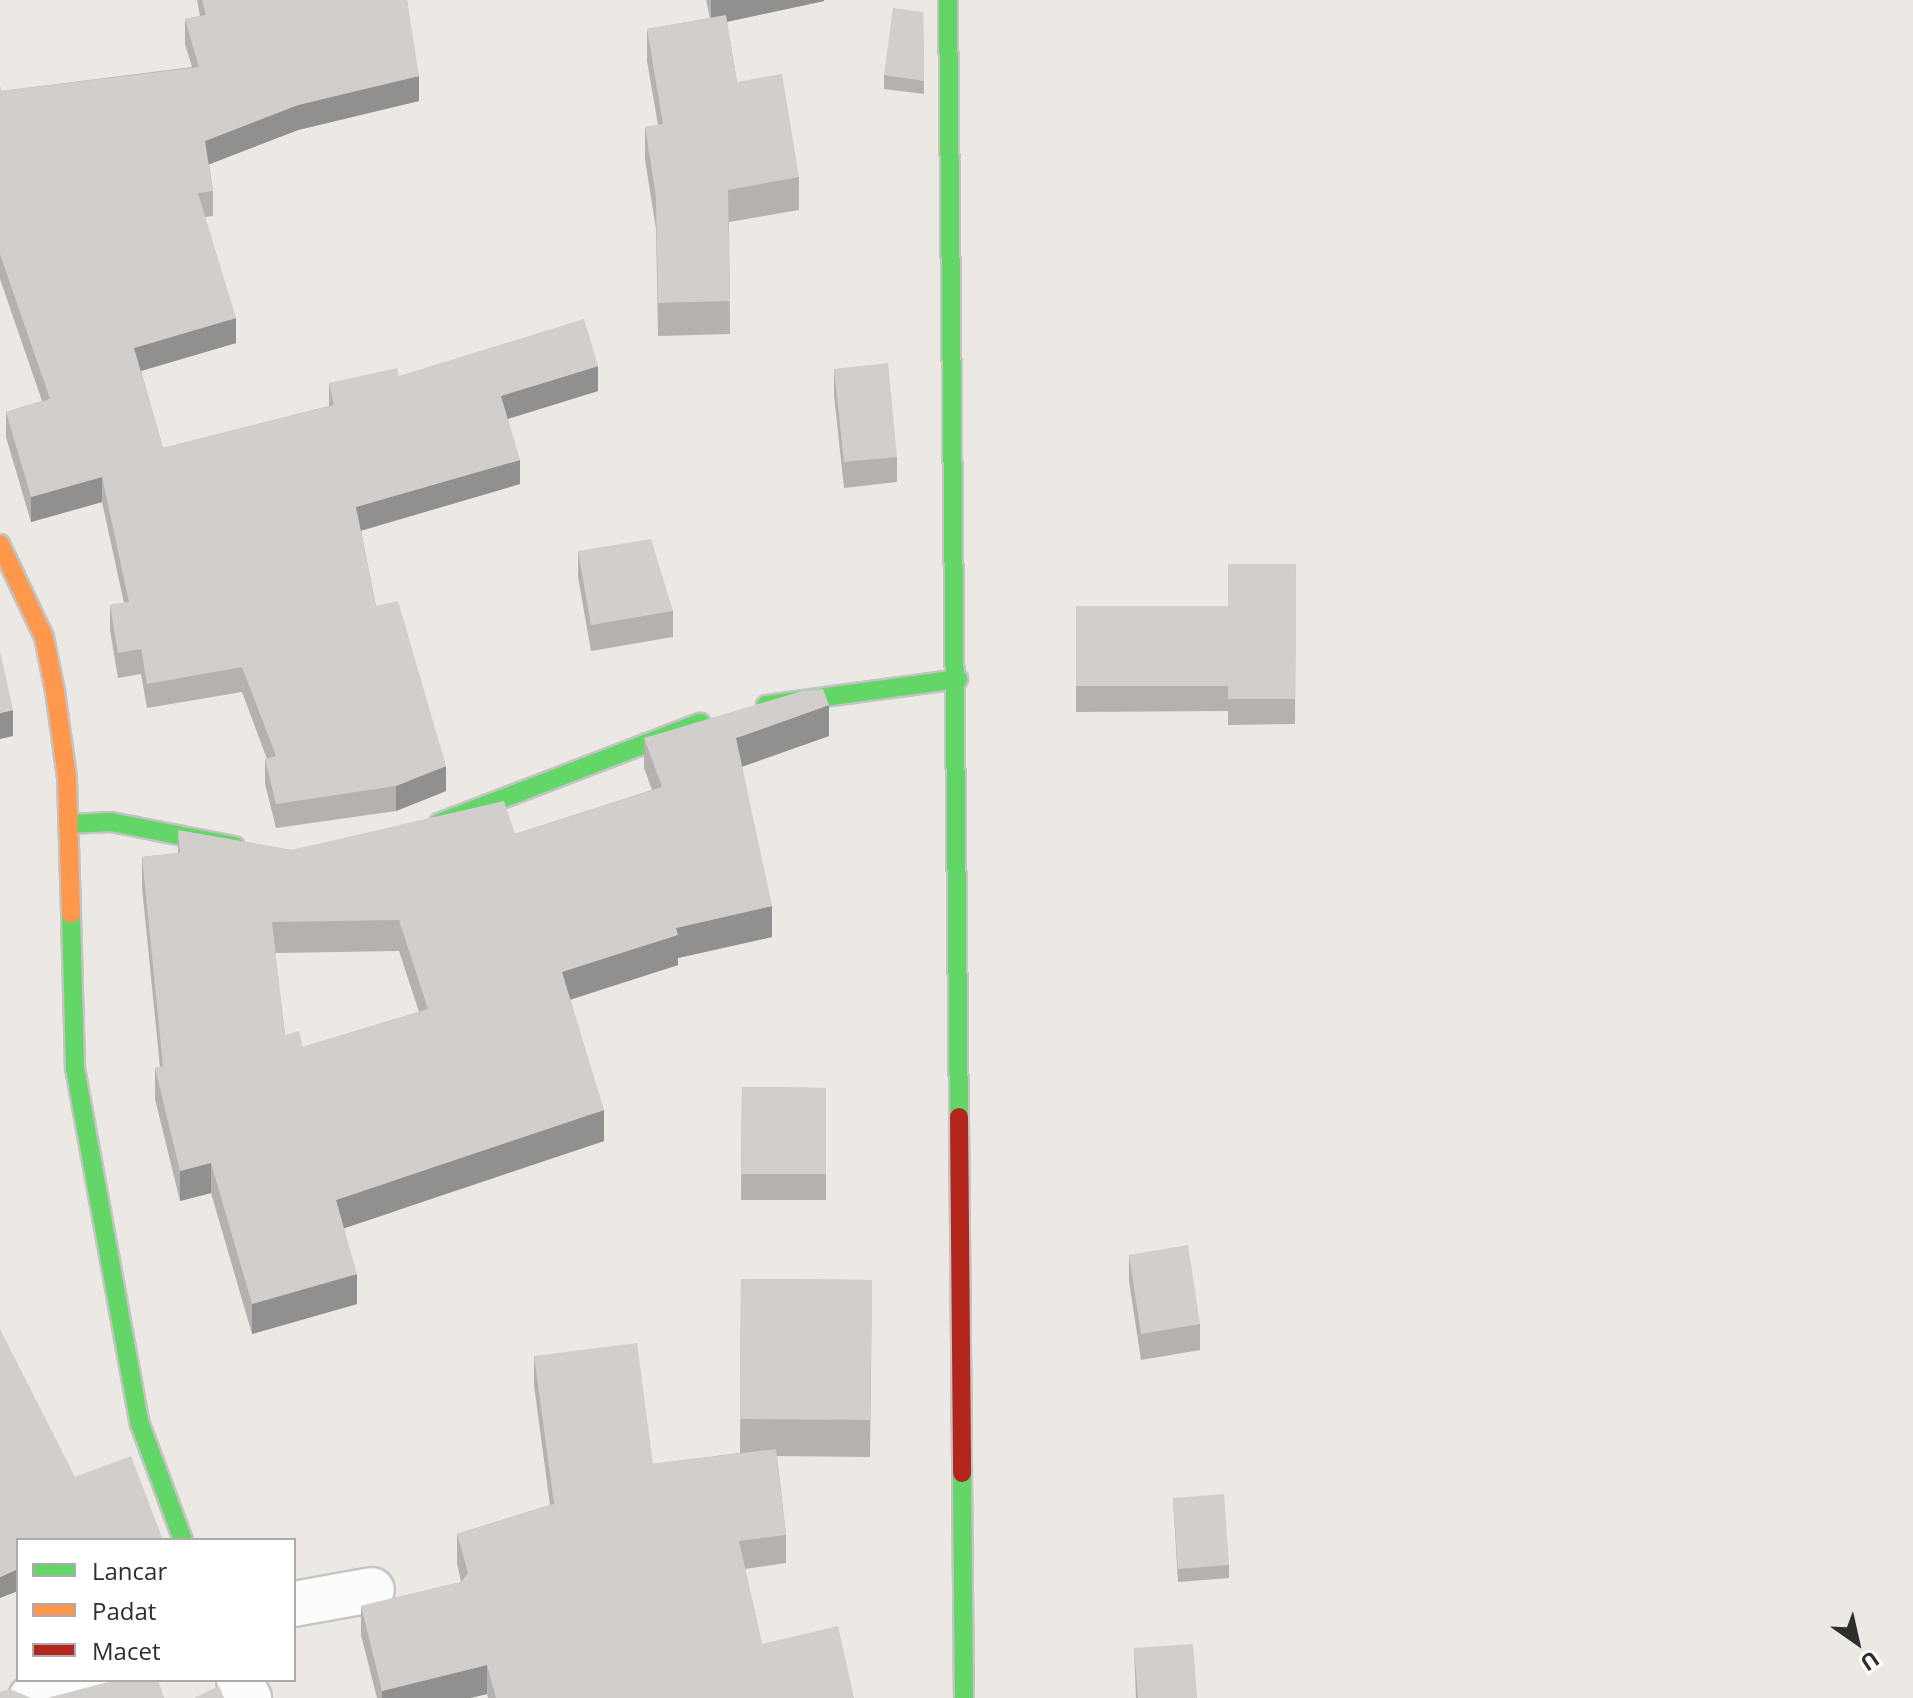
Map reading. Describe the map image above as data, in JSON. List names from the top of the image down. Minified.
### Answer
{"legend":["Lancar","Padat","Macet"],"north":"bottom right"}
